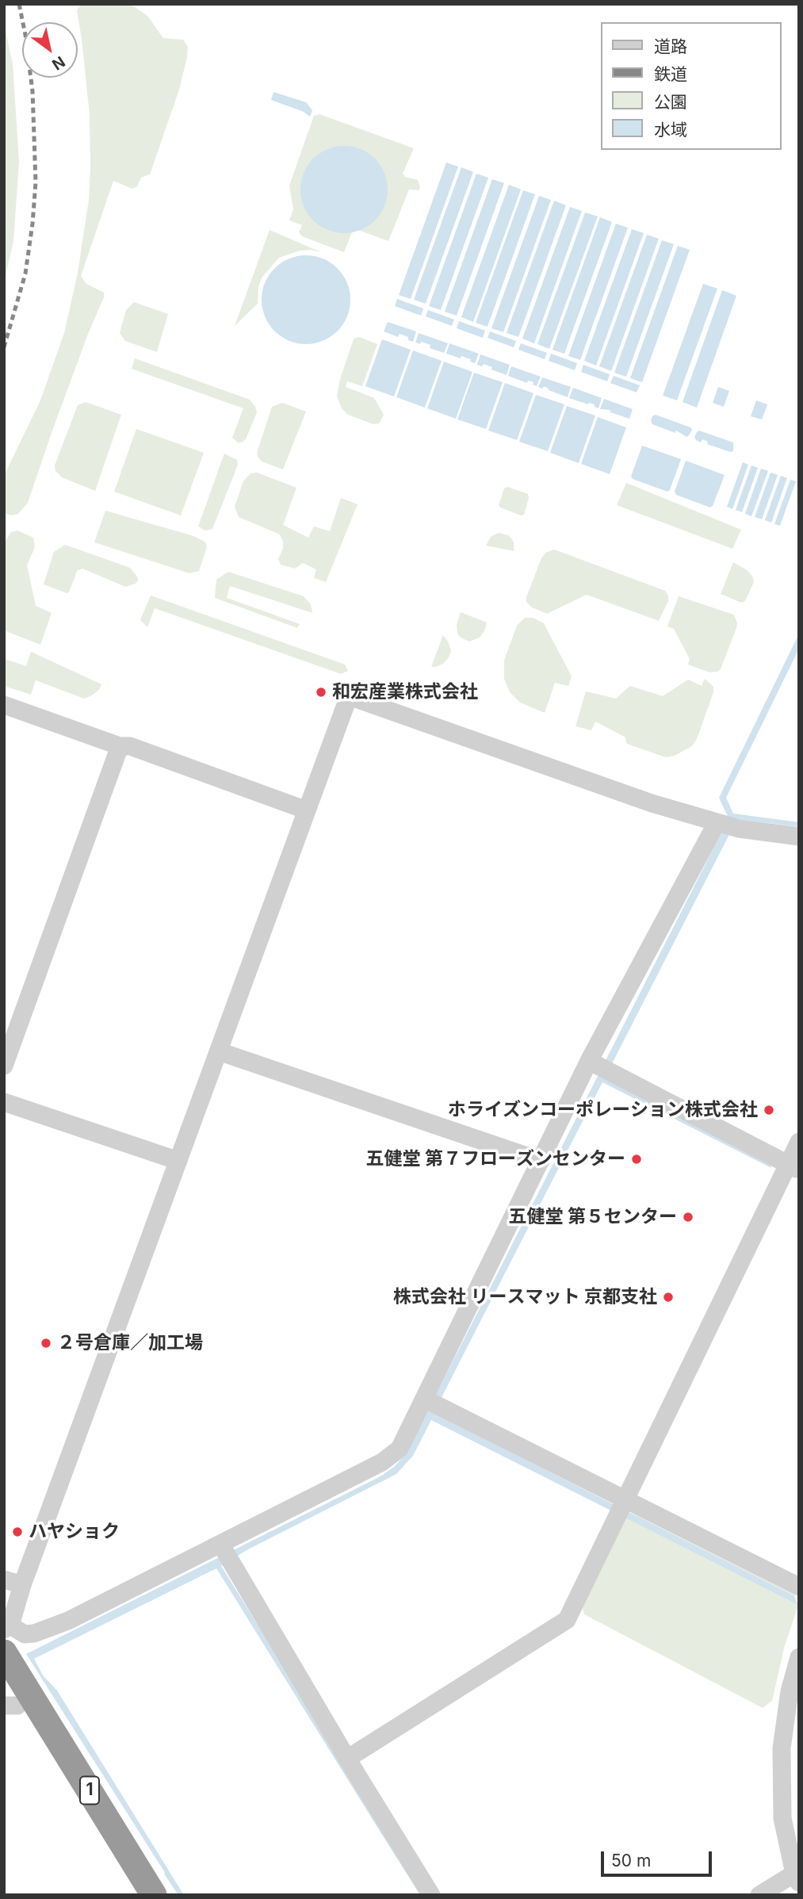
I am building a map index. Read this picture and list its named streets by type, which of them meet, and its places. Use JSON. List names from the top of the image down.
{
  "streets": {
    "highway": ["1"]
  },
  "places": [
    "和宏産業株式会社",
    "ホライズンコーポレーション株式会社",
    "五健堂 第７フローズンセンター",
    "五健堂 第５センター",
    "株式会社 リースマット 京都支社",
    "２号倉庫／加工場",
    "ハヤショク"
  ],
  "legend": [
    "道路",
    "鉄道",
    "公園",
    "水域"
  ],
  "scale_bar": "50 m",
  "north": "bottom right"
}
